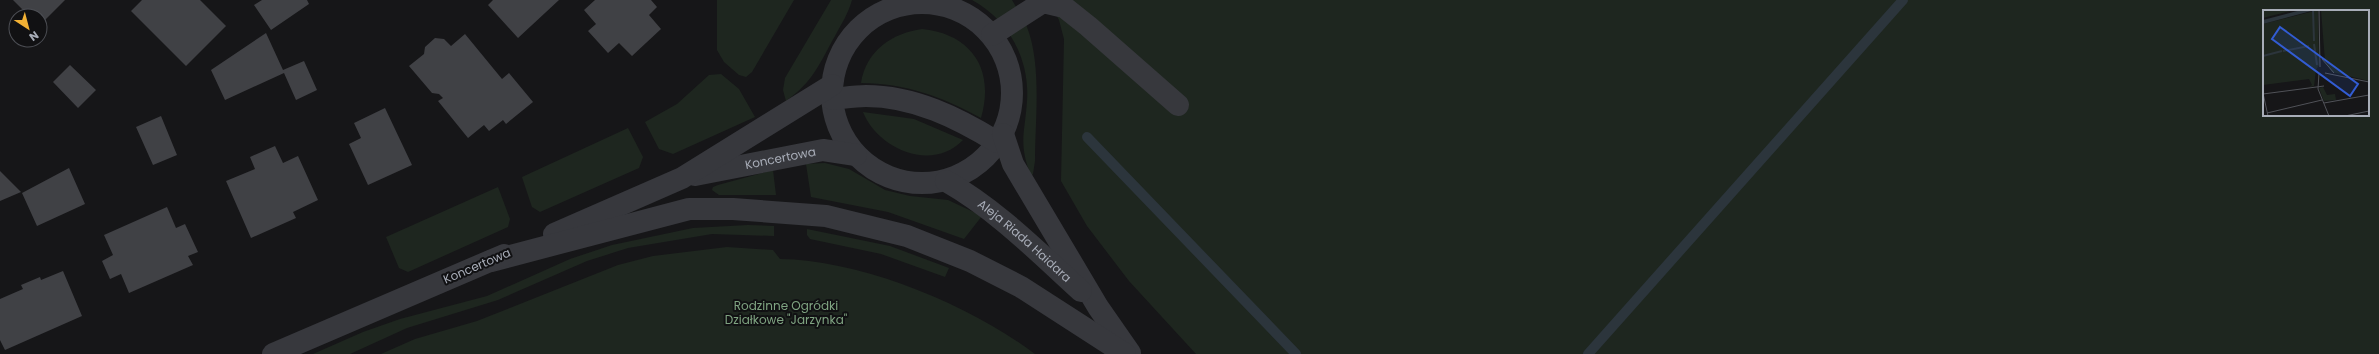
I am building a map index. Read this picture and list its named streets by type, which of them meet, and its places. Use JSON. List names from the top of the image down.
{
  "streets": {
    "street": ["Koncertowa", "Aleja Riada Haidara"]
  },
  "parks": ["Rodzinne Ogródki Działkowe \"Jarzynka\""],
  "north": "bottom right"
}
